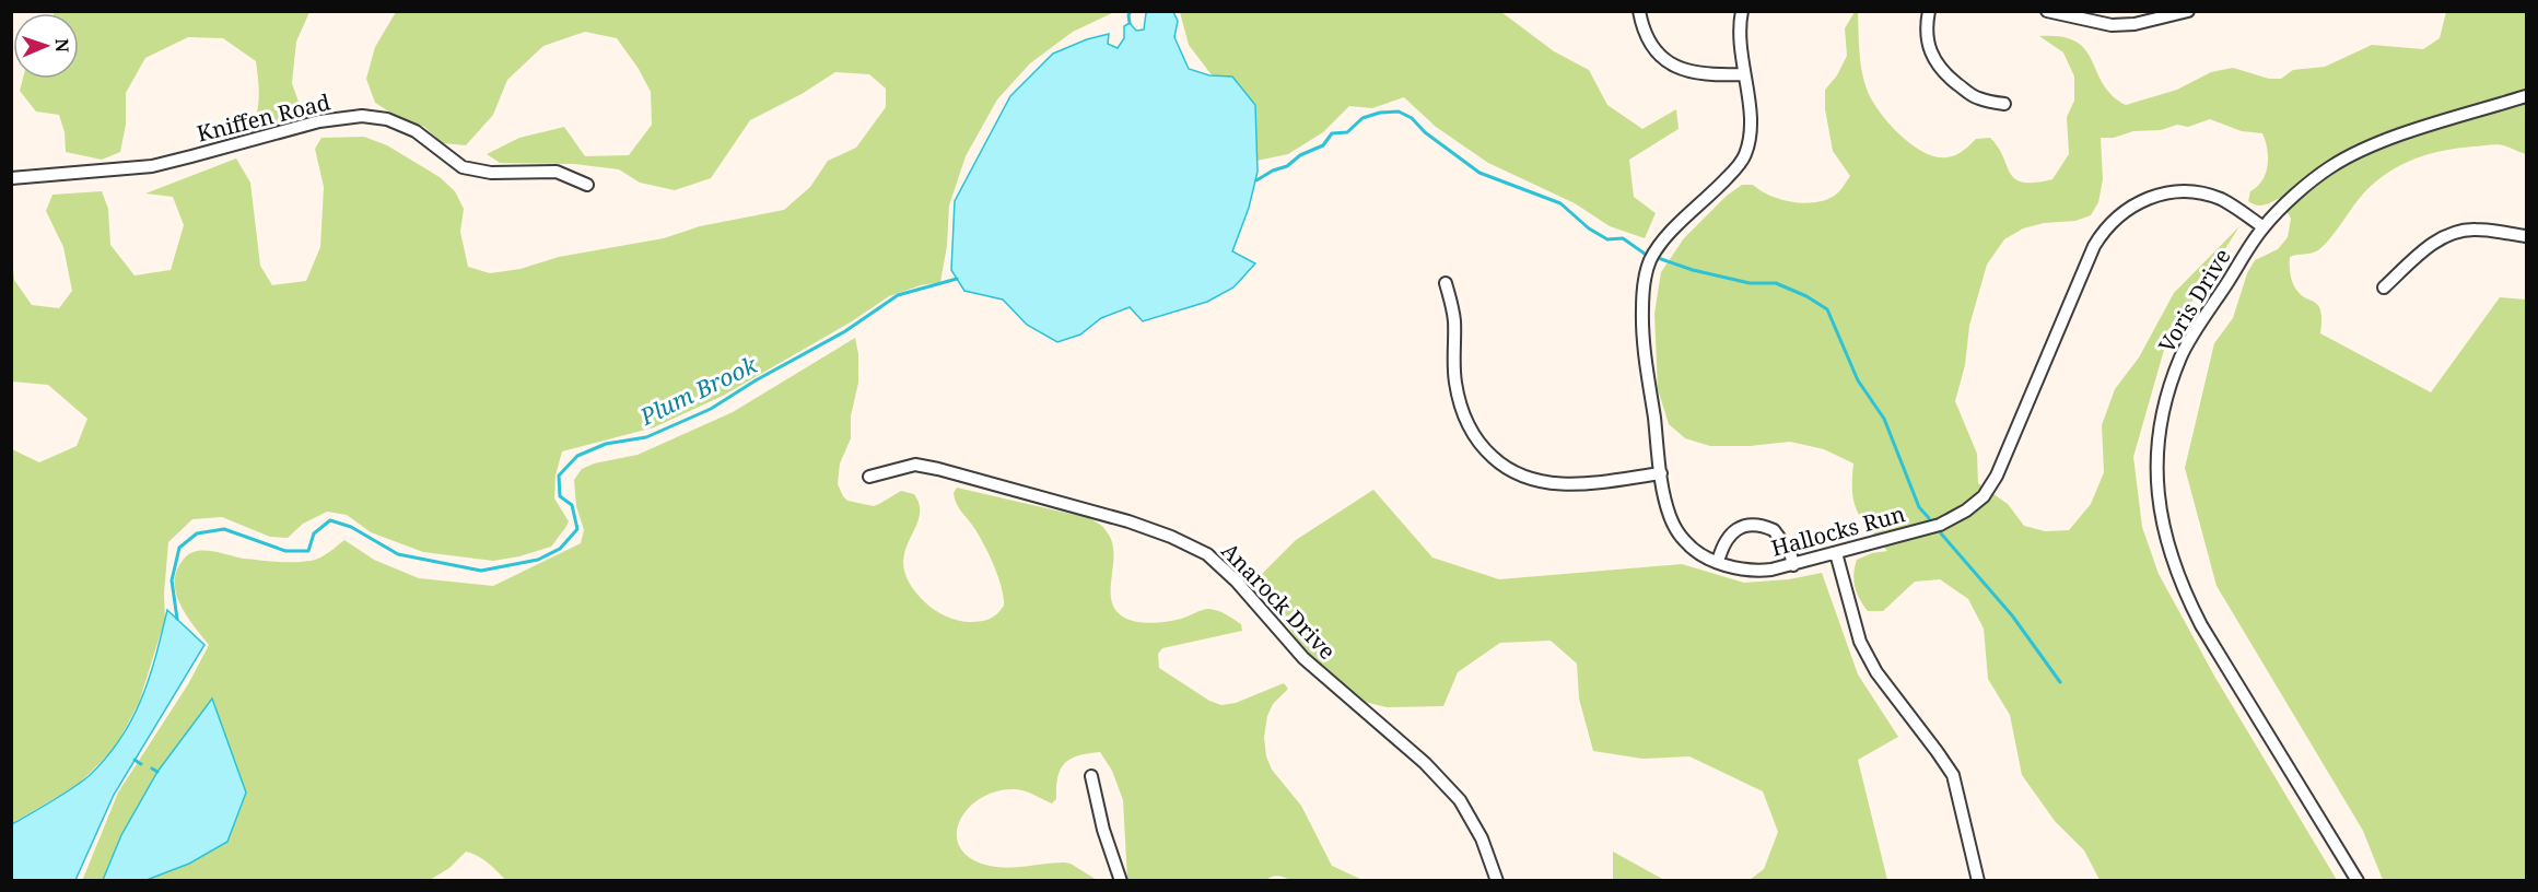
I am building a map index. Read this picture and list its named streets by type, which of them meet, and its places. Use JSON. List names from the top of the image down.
{
  "streets": {
    "street": [
      "Kniffen Road",
      "Voris Drive",
      "Hallocks Run",
      "Anarock Drive"
    ]
  },
  "crossings": [
    ["Voris Drive", "Hallocks Run"]
  ],
  "water": ["Plum Brook"],
  "north": "right"
}
